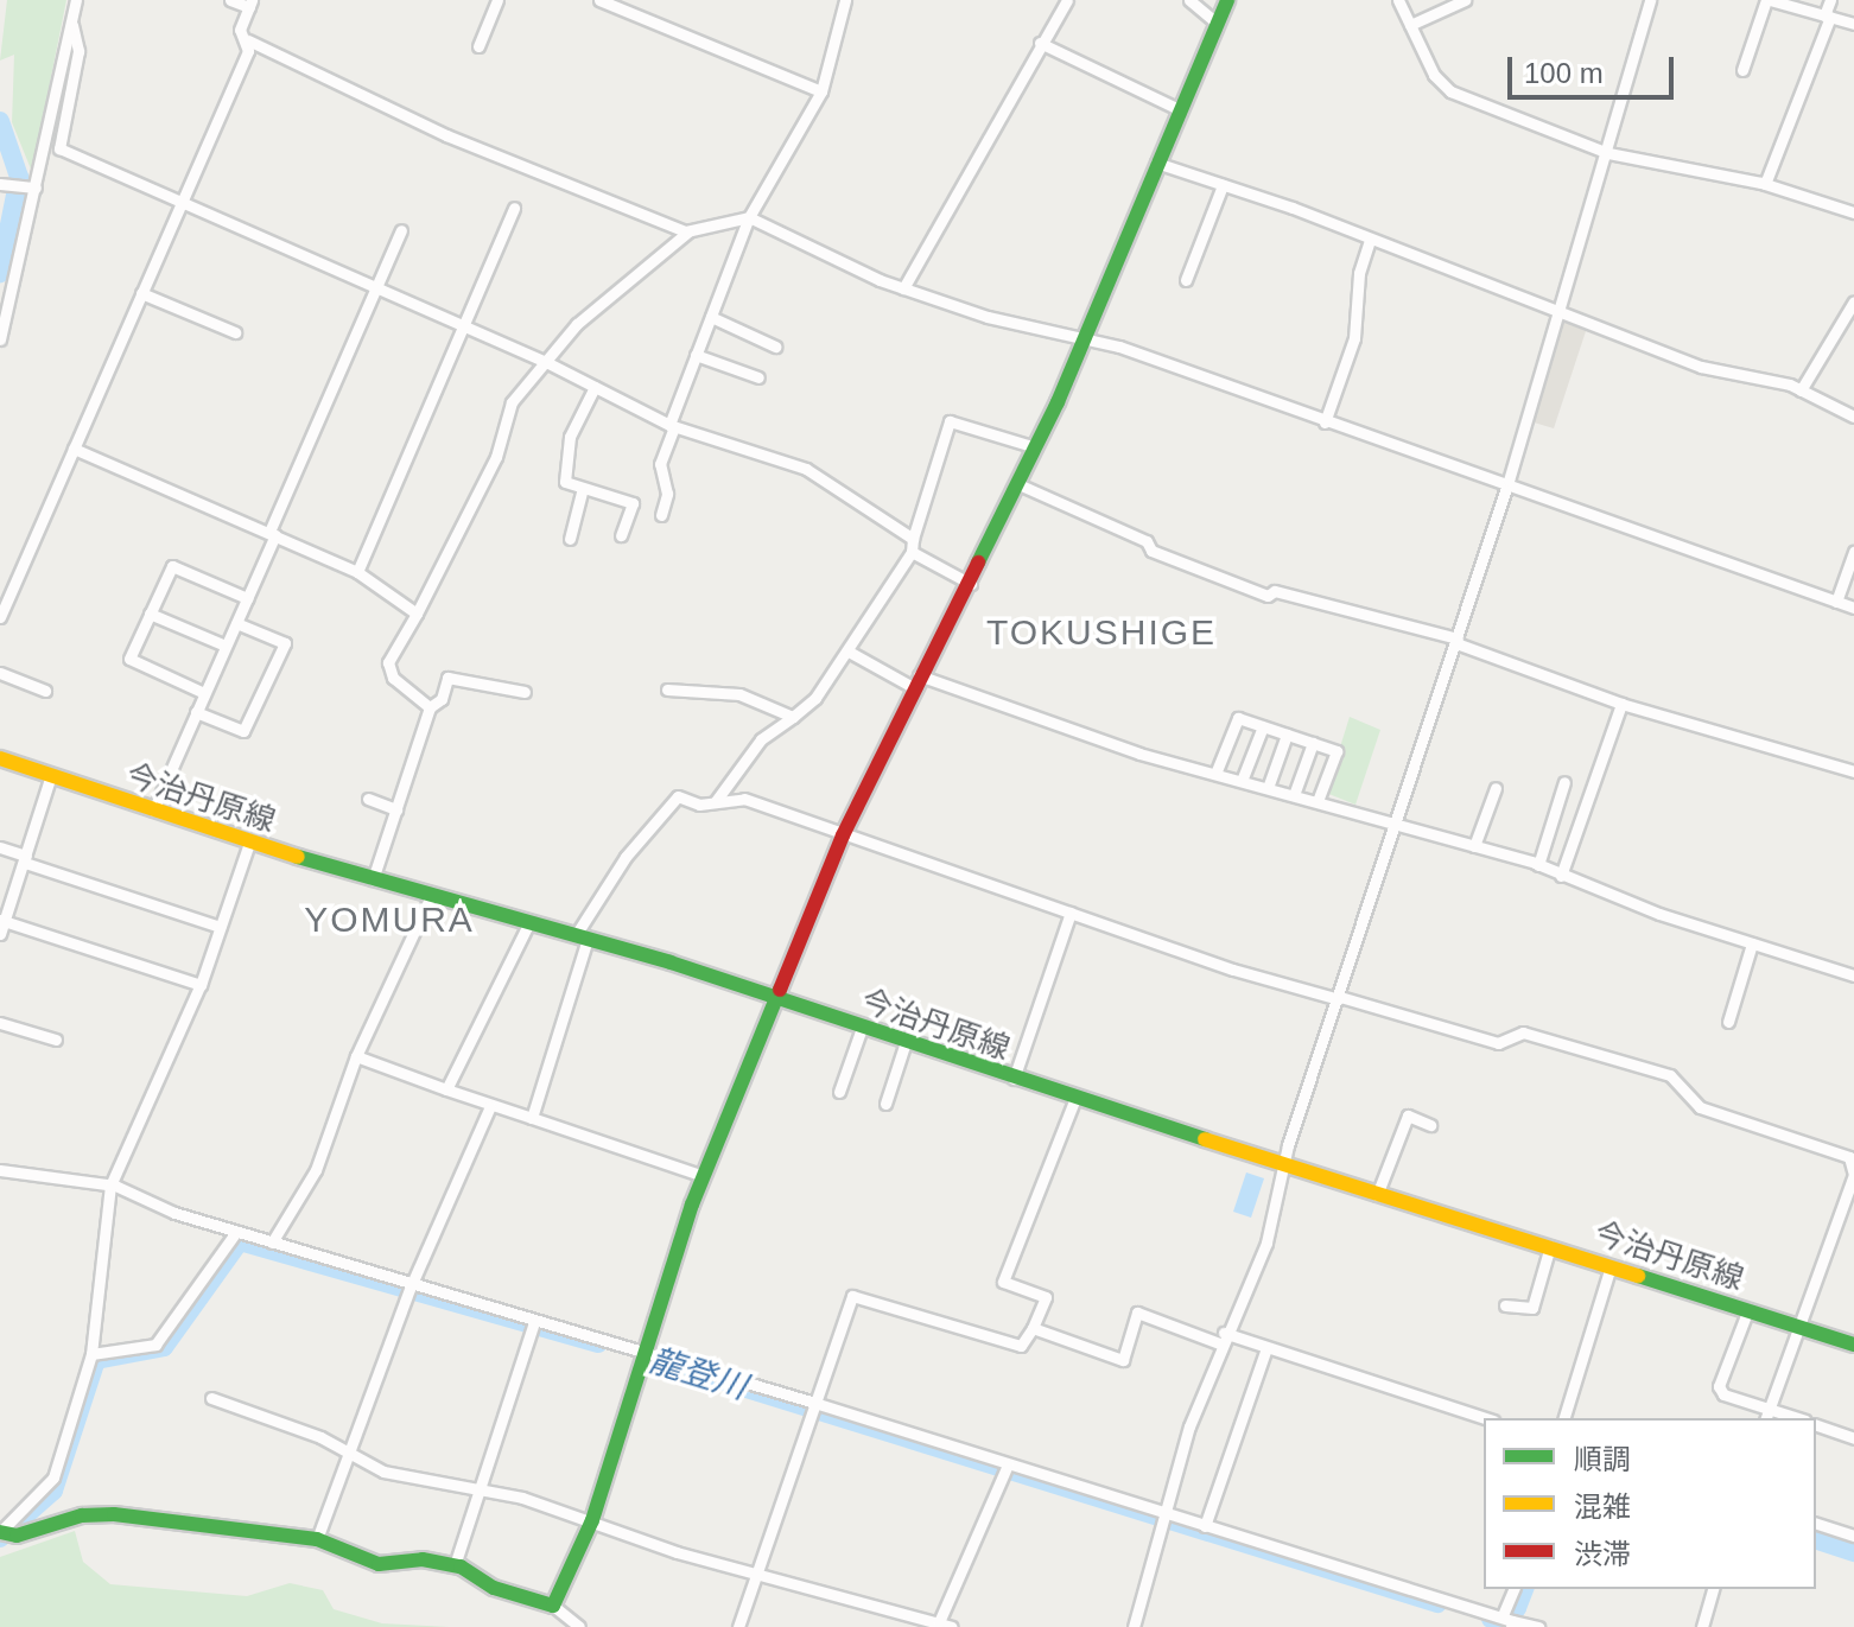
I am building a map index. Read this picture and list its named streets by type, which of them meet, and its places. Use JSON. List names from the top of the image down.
{
  "streets": {
    "street": ["今治丹原線"]
  },
  "districts": ["TOKUSHIGE", "YOMURA"],
  "water": ["龍登川"],
  "legend": ["順調", "混雑", "渋滞"],
  "scale_bar": "100 m"
}
